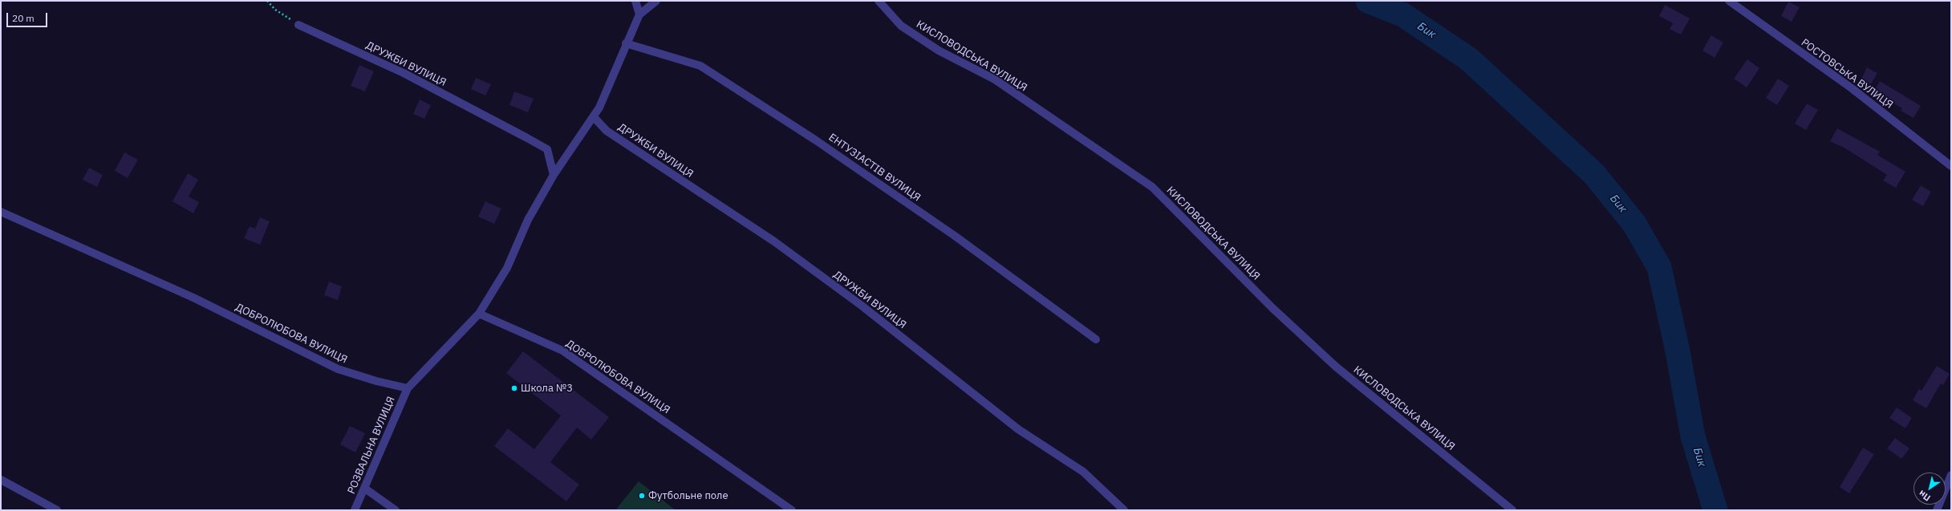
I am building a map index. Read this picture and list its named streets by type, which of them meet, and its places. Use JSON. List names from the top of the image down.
{
  "streets": {
    "street": [
      "КИСЛОВОДСЬКА ВУЛИЦЯ",
      "ДРУЖБИ ВУЛИЦЯ",
      "РОСТОВСЬКА ВУЛИЦЯ",
      "ЕНТУЗІАСТІВ ВУЛИЦЯ",
      "ДОБРОЛЮБОВА ВУЛИЦЯ",
      "РОЗВАЛЬНА ВУЛИЦЯ"
    ]
  },
  "crossings": [
    ["ДОБРОЛЮБОВА ВУЛИЦЯ", "РОЗВАЛЬНА ВУЛИЦЯ"]
  ],
  "water": ["Бик"],
  "places": ["Школа №3", "Футбольне поле"],
  "scale_bar": "20 m",
  "north": "bottom left"
}
